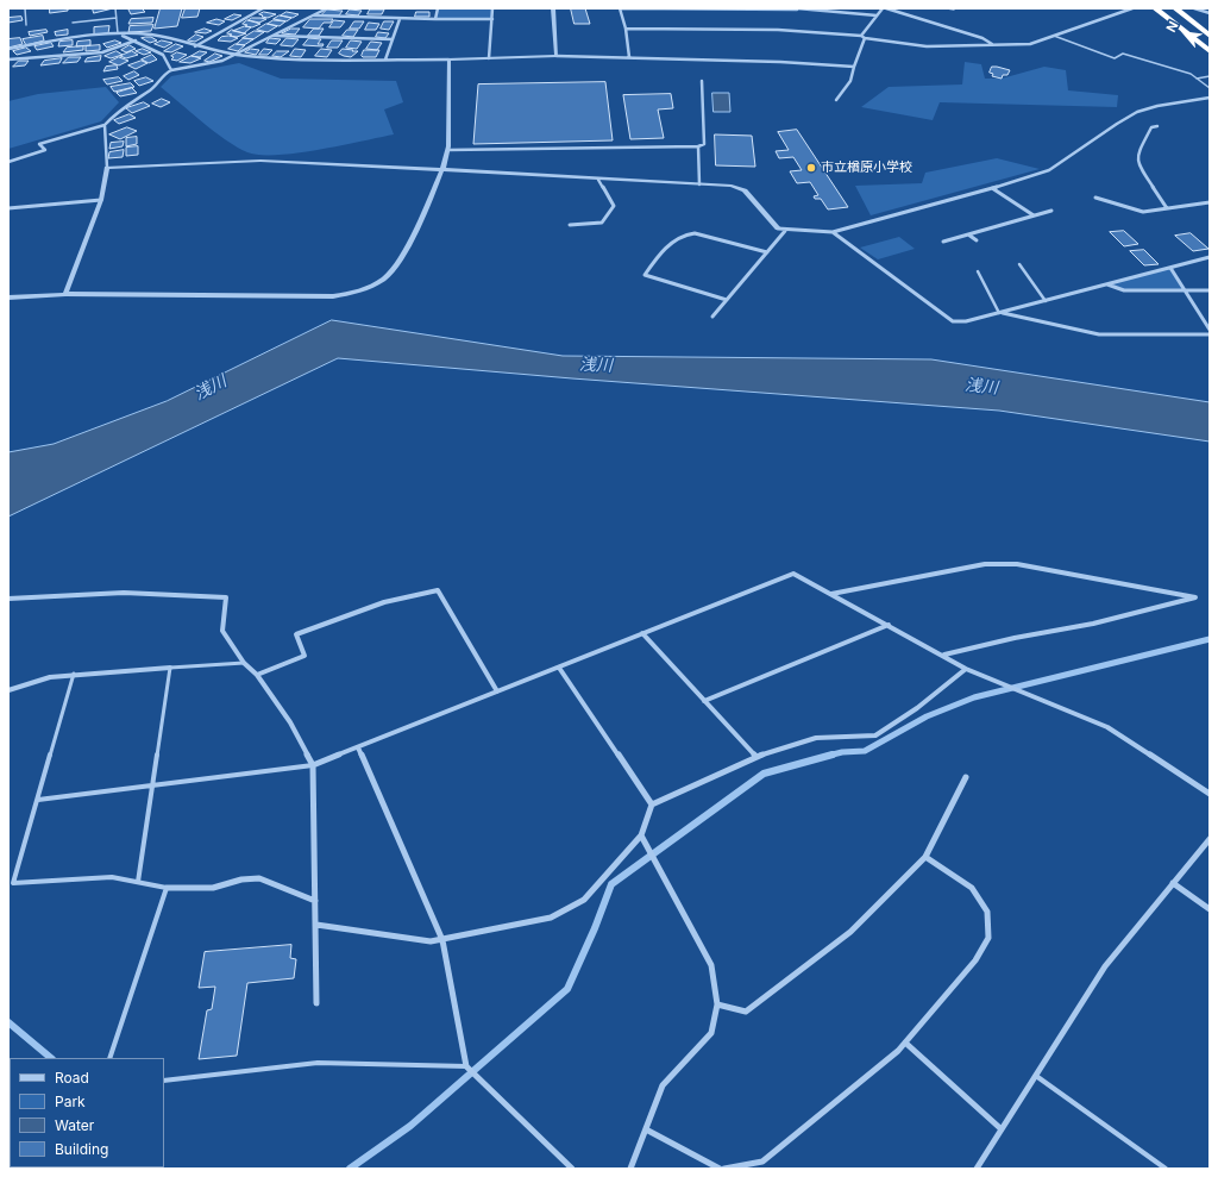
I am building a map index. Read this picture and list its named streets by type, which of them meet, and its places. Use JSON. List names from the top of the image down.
{
  "water": ["浅川"],
  "places": ["市立楢原小学校"],
  "legend": [
    "Road",
    "Park",
    "Water",
    "Building"
  ],
  "north": "top left"
}
